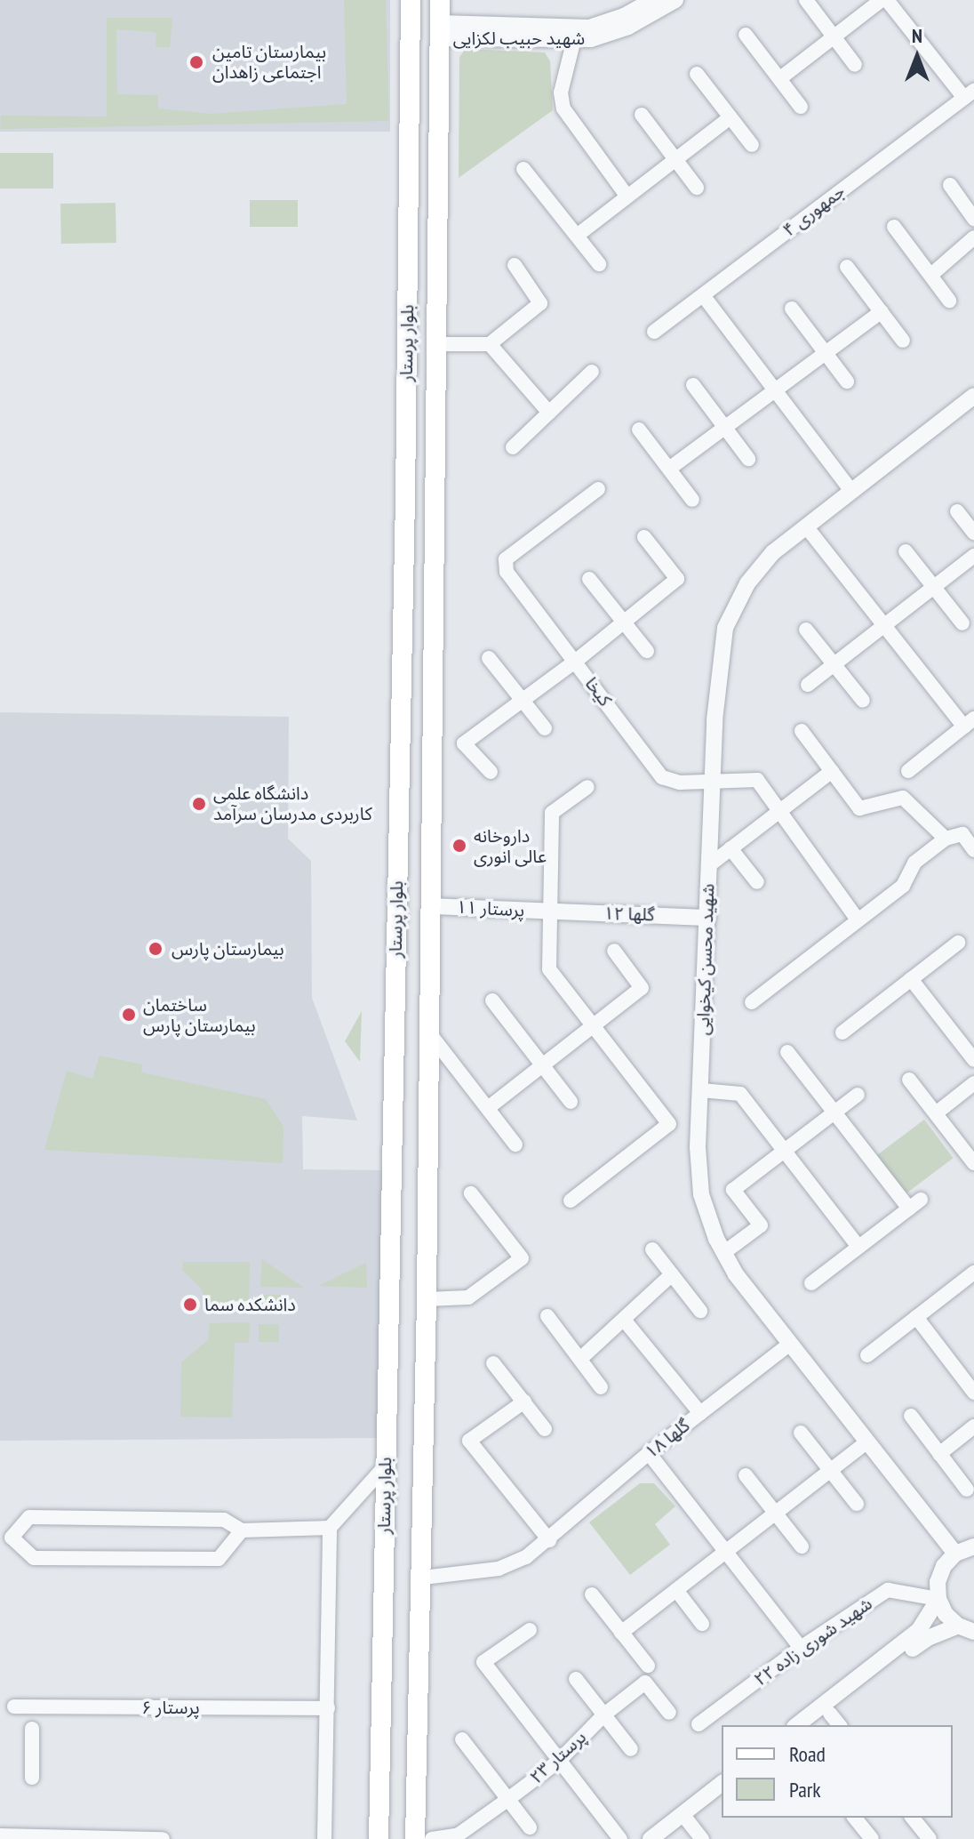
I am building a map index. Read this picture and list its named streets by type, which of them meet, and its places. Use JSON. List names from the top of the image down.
{
  "streets": {
    "main road": ["بلوار پرستار"],
    "street": [
      "شهید حبیب لکزایی",
      "جمهوری ۴",
      "کیخا",
      "پرستار ۱۱",
      "گلها ۱۲",
      "شهید محسن کیخوایی",
      "گلها ۱۸",
      "شهید شوری زاده ۲۲",
      "پرستار ۶",
      "پرستار ۲۳"
    ]
  },
  "crossings": [
    ["شهید حبیب لکزایی", "بلوار پرستار"],
    ["بلوار پرستار", "پرستار ۱۱"],
    ["بلوار پرستار", "گلها ۱۸"],
    ["کیخا", "شهید محسن کیخوایی"],
    ["پرستار ۱۱", "گلها ۱۲"],
    ["گلها ۱۲", "شهید محسن کیخوایی"],
    ["شهید محسن کیخوایی", "گلها ۱۸"]
  ],
  "places": [
    "بیمارستان تامین اجتماعی زاهدان",
    "دانشگاه علمی کاربردی مدرسان سرآمد",
    "داروخانه عالی انوری",
    "بیمارستان پارس",
    "ساختمان بیمارستان پارس",
    "دانشکده سما"
  ],
  "legend": ["Road", "Park"],
  "north": "top"
}
